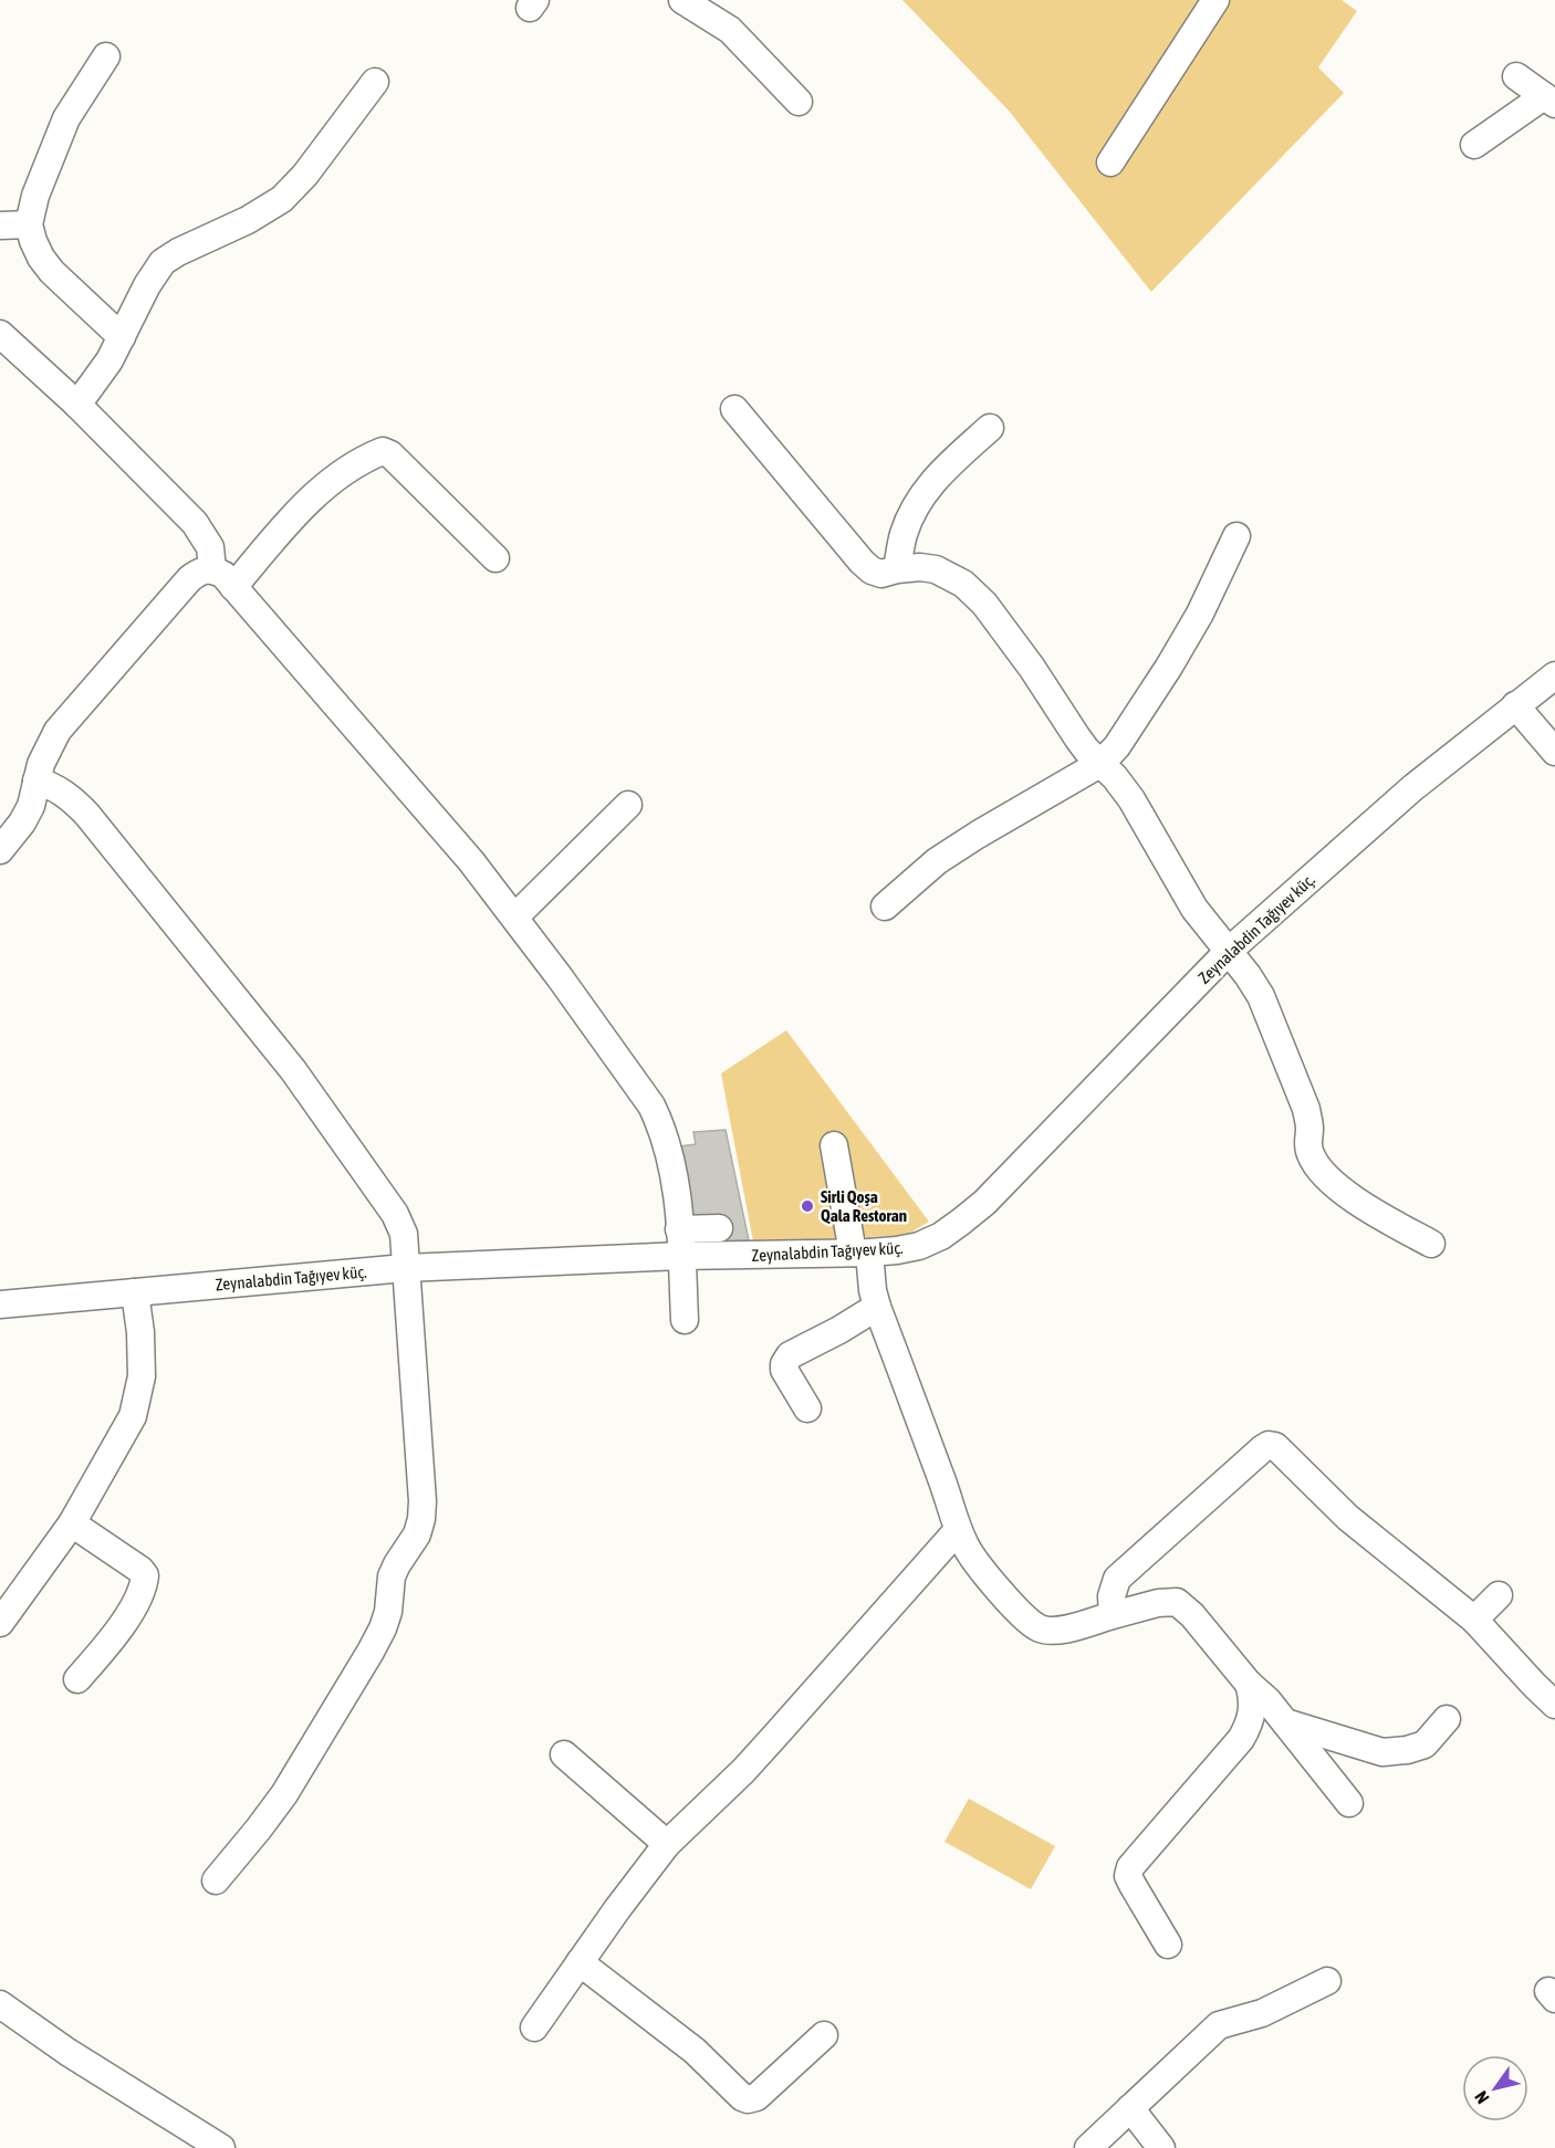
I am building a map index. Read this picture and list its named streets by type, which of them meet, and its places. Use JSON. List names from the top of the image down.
{
  "streets": {
    "street": ["Zeynalabdin Tağıyev küç."]
  },
  "places": ["Sirli Qoşa Qala Restoran"],
  "north": "bottom left"
}
